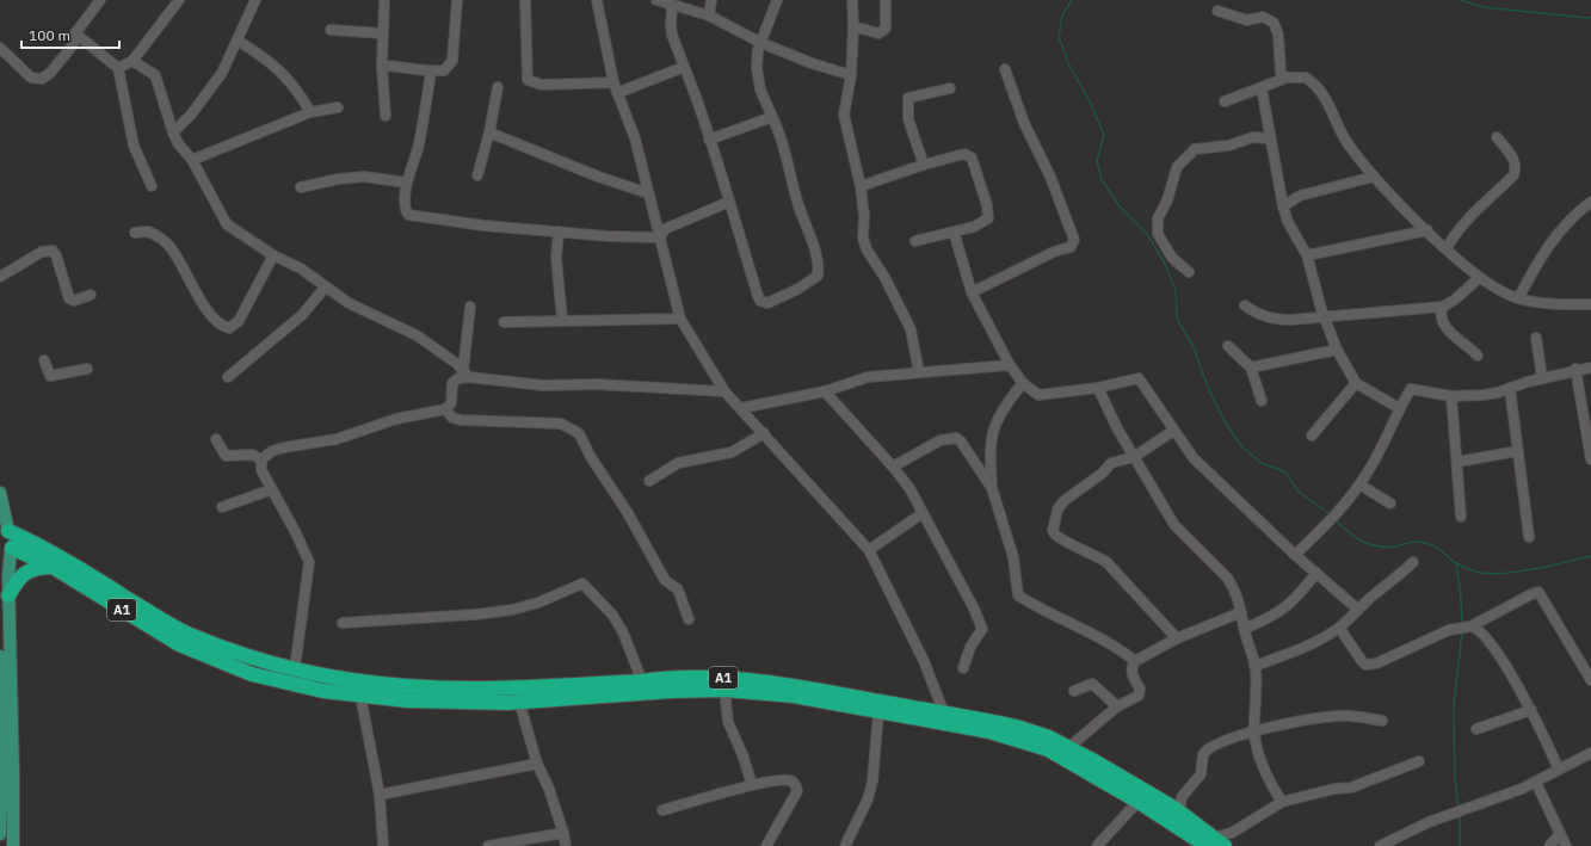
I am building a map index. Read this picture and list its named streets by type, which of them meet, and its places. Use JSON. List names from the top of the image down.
{
  "streets": {
    "highway": ["A1"]
  },
  "scale_bar": "100 m"
}
